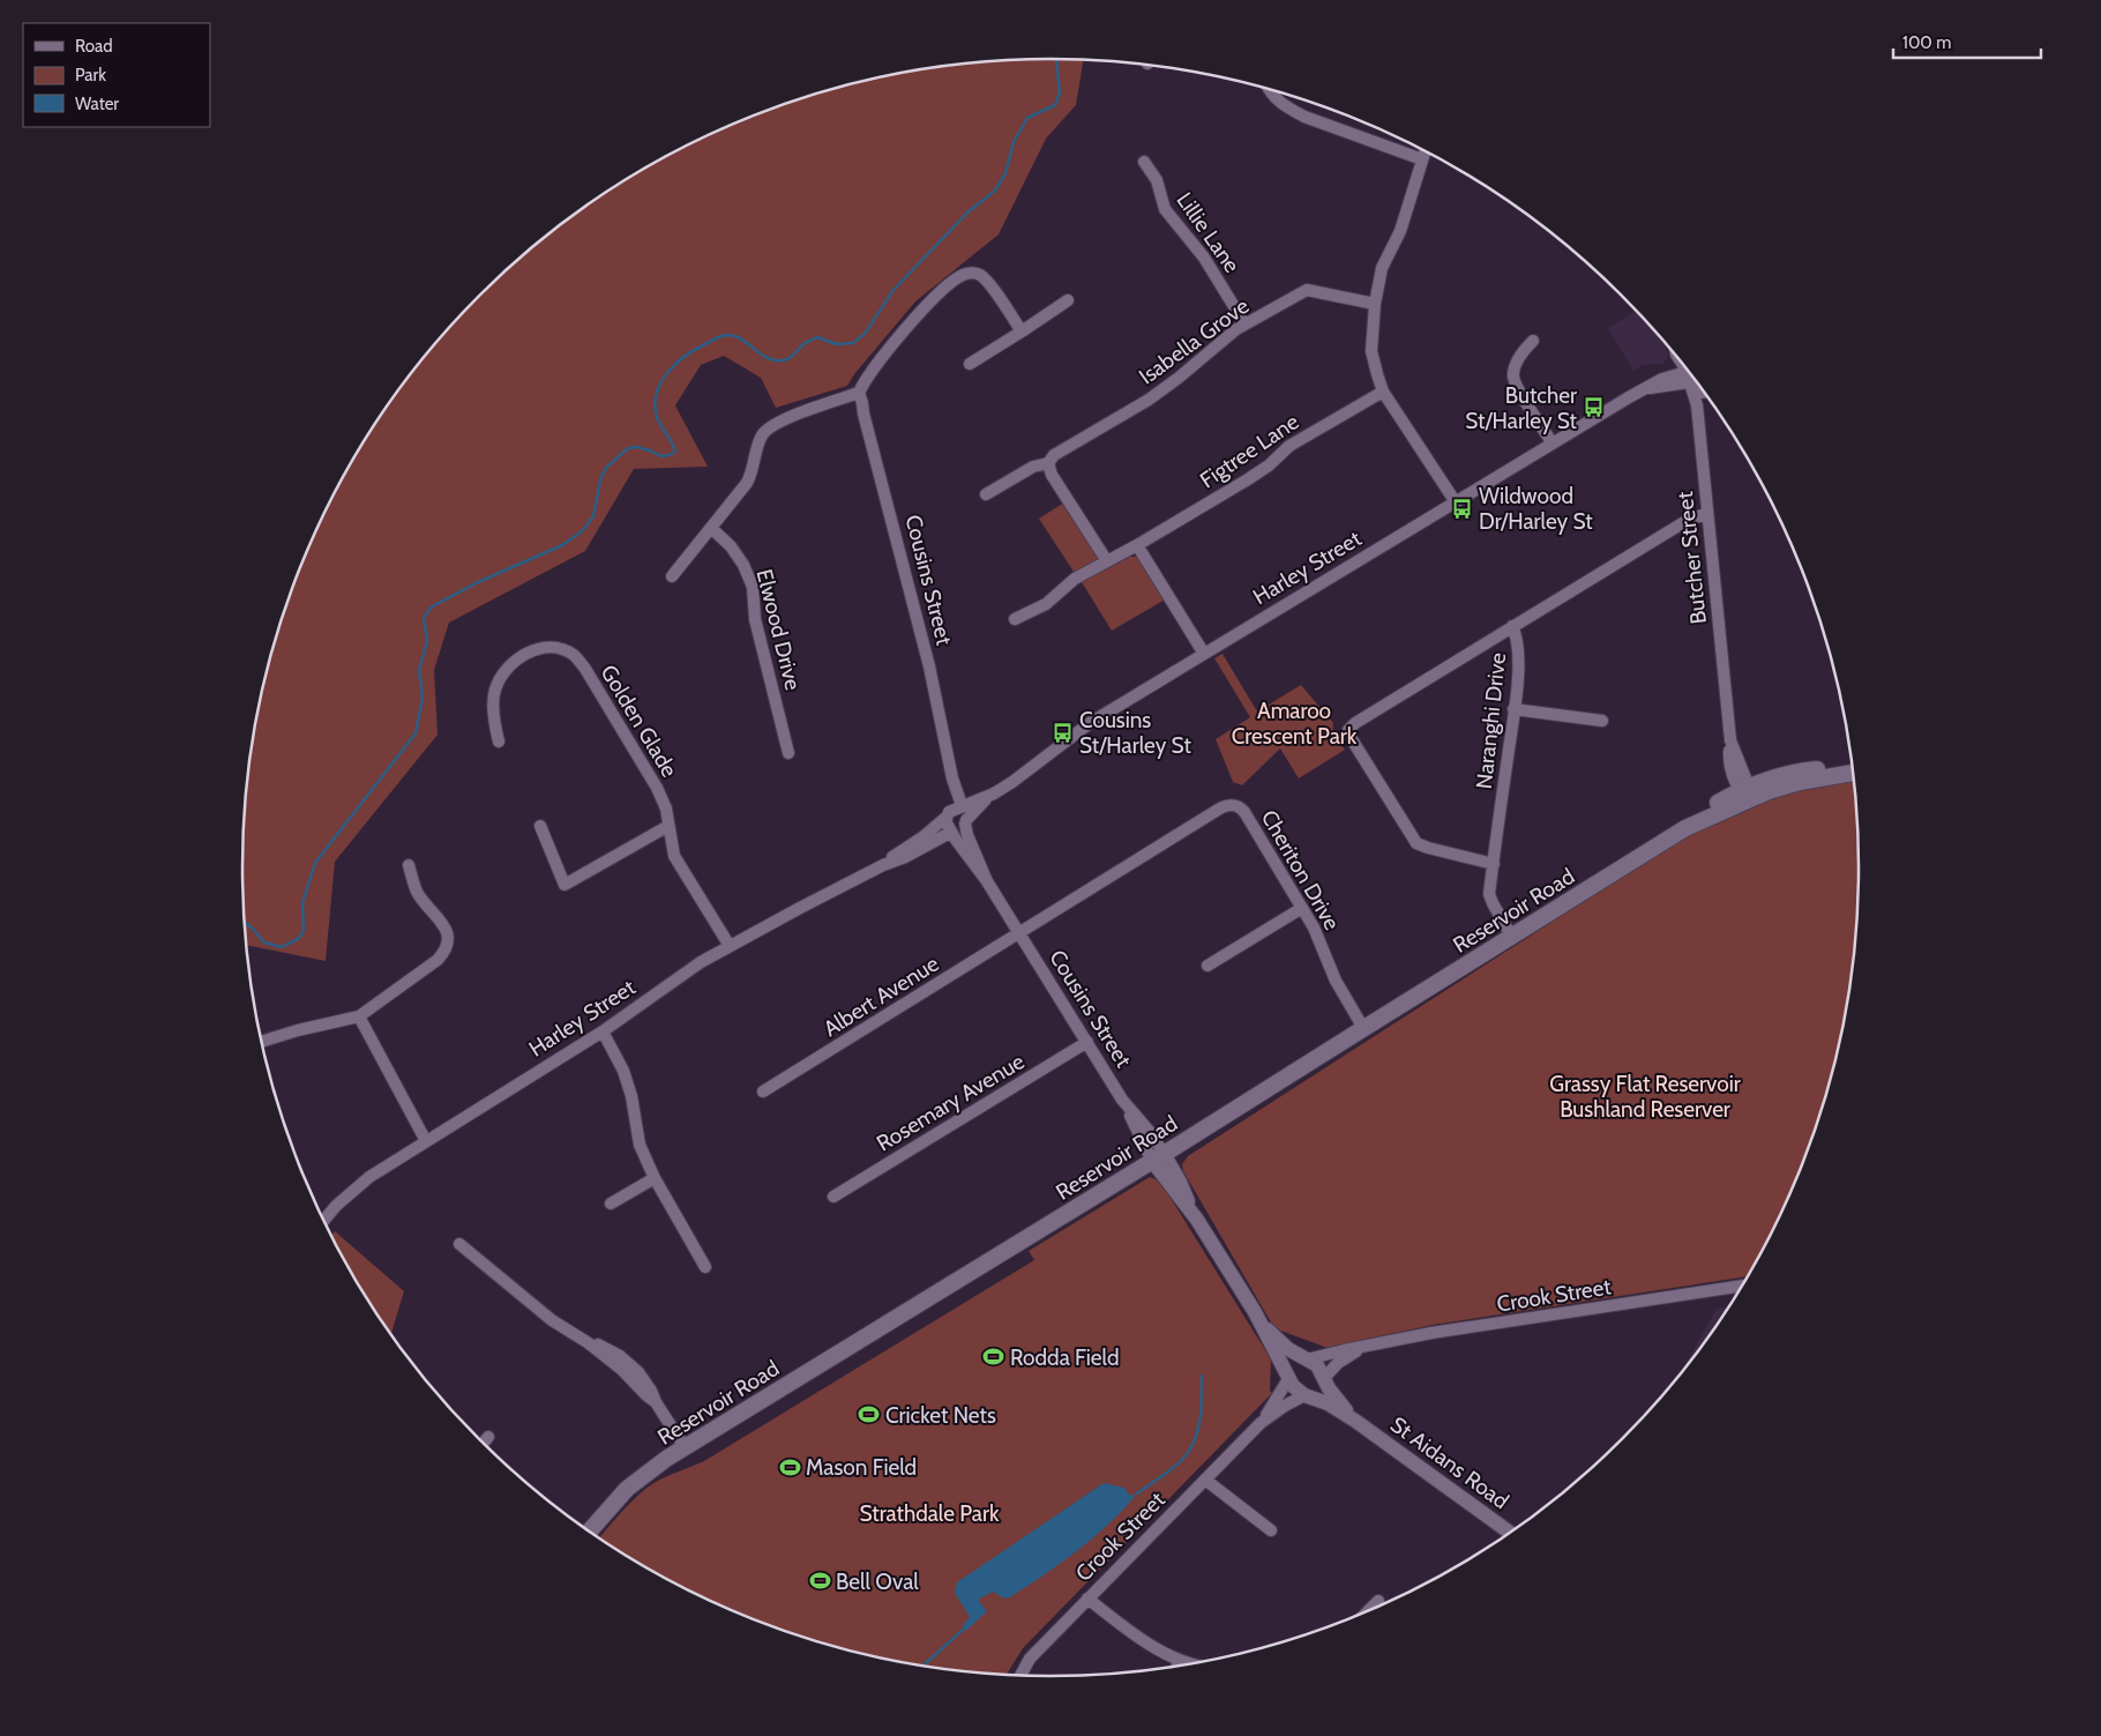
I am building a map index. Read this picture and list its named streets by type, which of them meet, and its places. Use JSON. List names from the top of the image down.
{
  "streets": {
    "main road": ["Reservoir Road"],
    "street": [
      "Lillie Lane",
      "Isabella Grove",
      "Figtree Lane",
      "Butcher Street",
      "Harley Street",
      "Cousins Street",
      "Elwood Drive",
      "Golden Glade",
      "Naranghi Drive",
      "Cheriton Drive",
      "Albert Avenue",
      "Rosemary Avenue",
      "Crook Street",
      "St Aidans Road"
    ]
  },
  "crossings": [
    ["Lillie Lane", "Isabella Grove"],
    ["Butcher Street", "Harley Street"],
    ["Butcher Street", "Naranghi Drive"],
    ["Butcher Street", "Reservoir Road"],
    ["Harley Street", "Cousins Street"],
    ["Harley Street", "Golden Glade"],
    ["Cousins Street", "Cheriton Drive"],
    ["Cousins Street", "Reservoir Road"],
    ["Cousins Street", "Albert Avenue"],
    ["Cousins Street", "Rosemary Avenue"],
    ["Cousins Street", "Crook Street"],
    ["Cousins Street", "St Aidans Road"],
    ["Naranghi Drive", "Reservoir Road"],
    ["Cheriton Drive", "Reservoir Road"],
    ["Cheriton Drive", "Albert Avenue"],
    ["Crook Street", "St Aidans Road"]
  ],
  "parks": ["Amaroo Crescent Park", "Grassy Flat Reservoir Bushland Reserver", "Strathdale Park"],
  "places": {
    "bus stop": ["Butcher St/Harley St", "Wildwood Dr/Harley St", "Cousins St/Harley St"],
    "sports": [
      "Rodda Field",
      "Cricket Nets",
      "Mason Field",
      "Bell Oval"
    ]
  },
  "legend": ["Road", "Park", "Water"],
  "scale_bar": "100 m"
}
